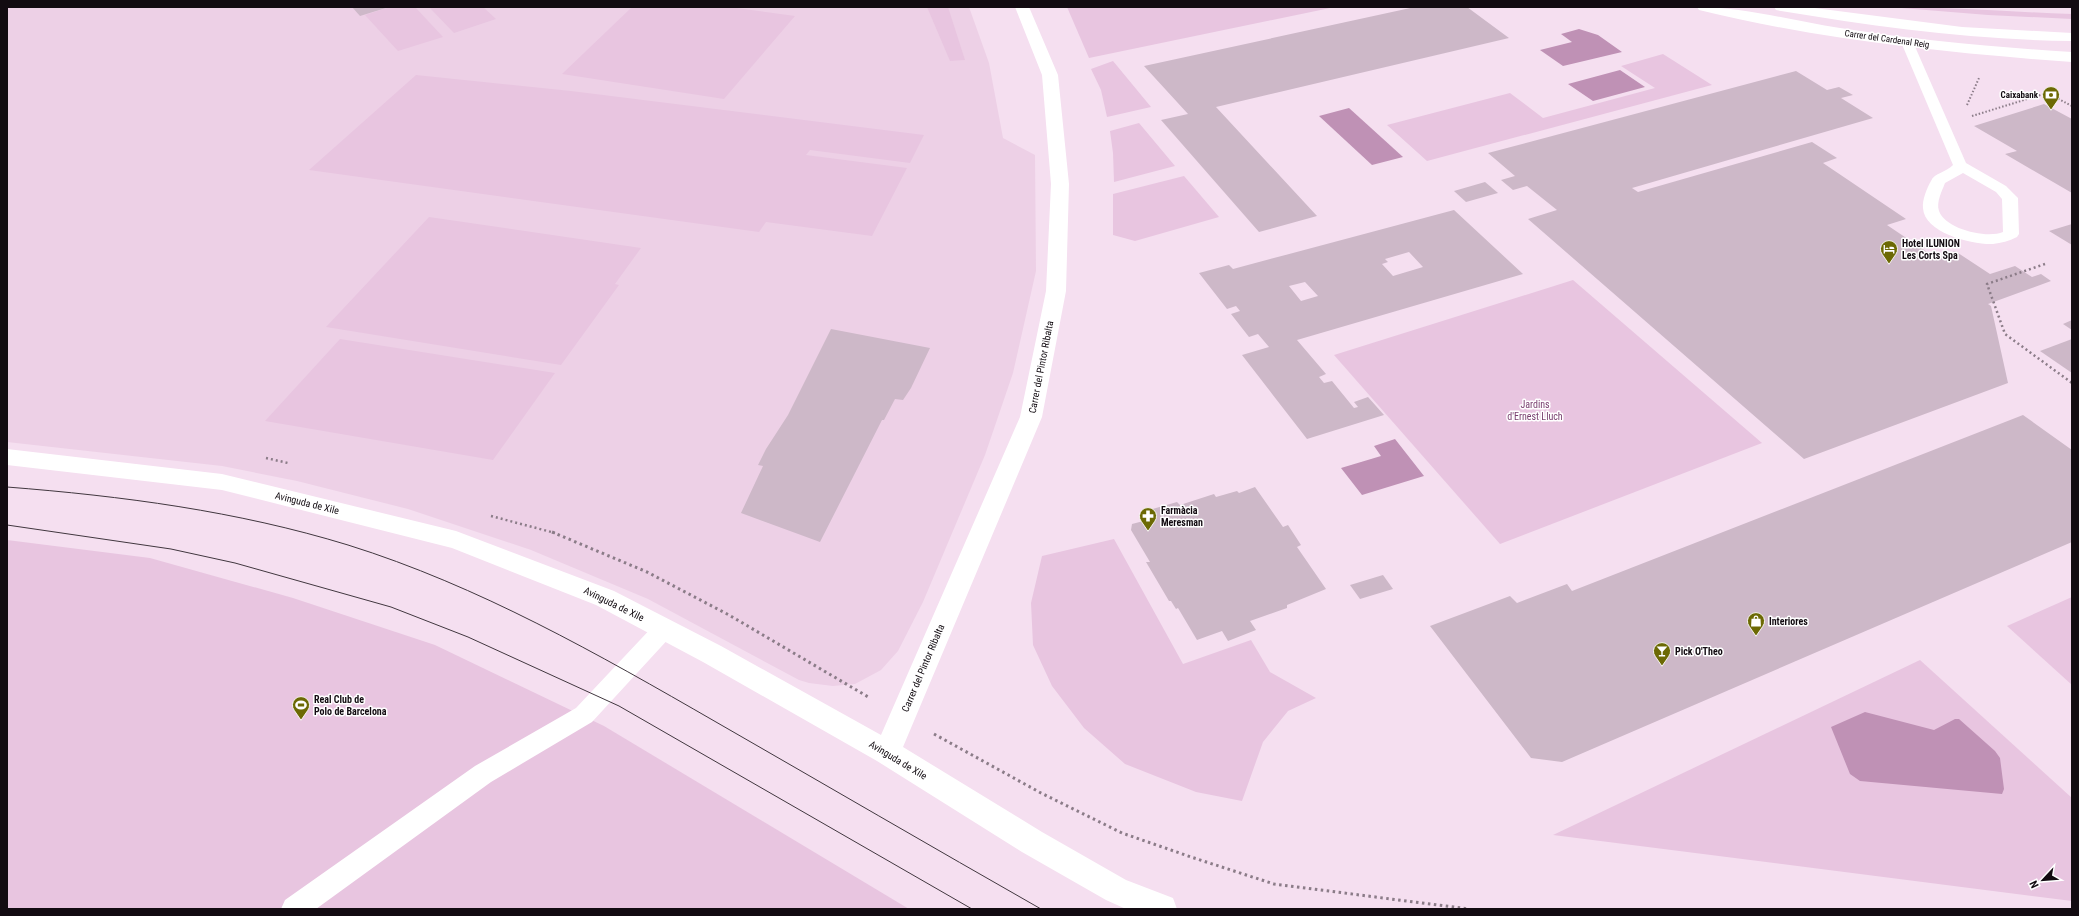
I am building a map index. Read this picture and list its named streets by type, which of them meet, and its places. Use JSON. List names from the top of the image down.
{
  "streets": {
    "street": ["Carrer del Cardenal Reig", "Carrer del Pintor Ribalta", "Avinguda de Xile"]
  },
  "crossings": [
    ["Carrer del Pintor Ribalta", "Avinguda de Xile"]
  ],
  "parks": ["Jardins d'Ernest Lluch"],
  "places": {
    "bank": ["Caixabank"],
    "hotel": ["Hotel ILUNION Les Corts Spa"],
    "pharmacy": ["Farmàcia Meresman"],
    "shop": ["Interiores"],
    "bar": ["Pick O'Theo"],
    "sports": ["Real Club de Polo de Barcelona"]
  },
  "north": "bottom left"
}
